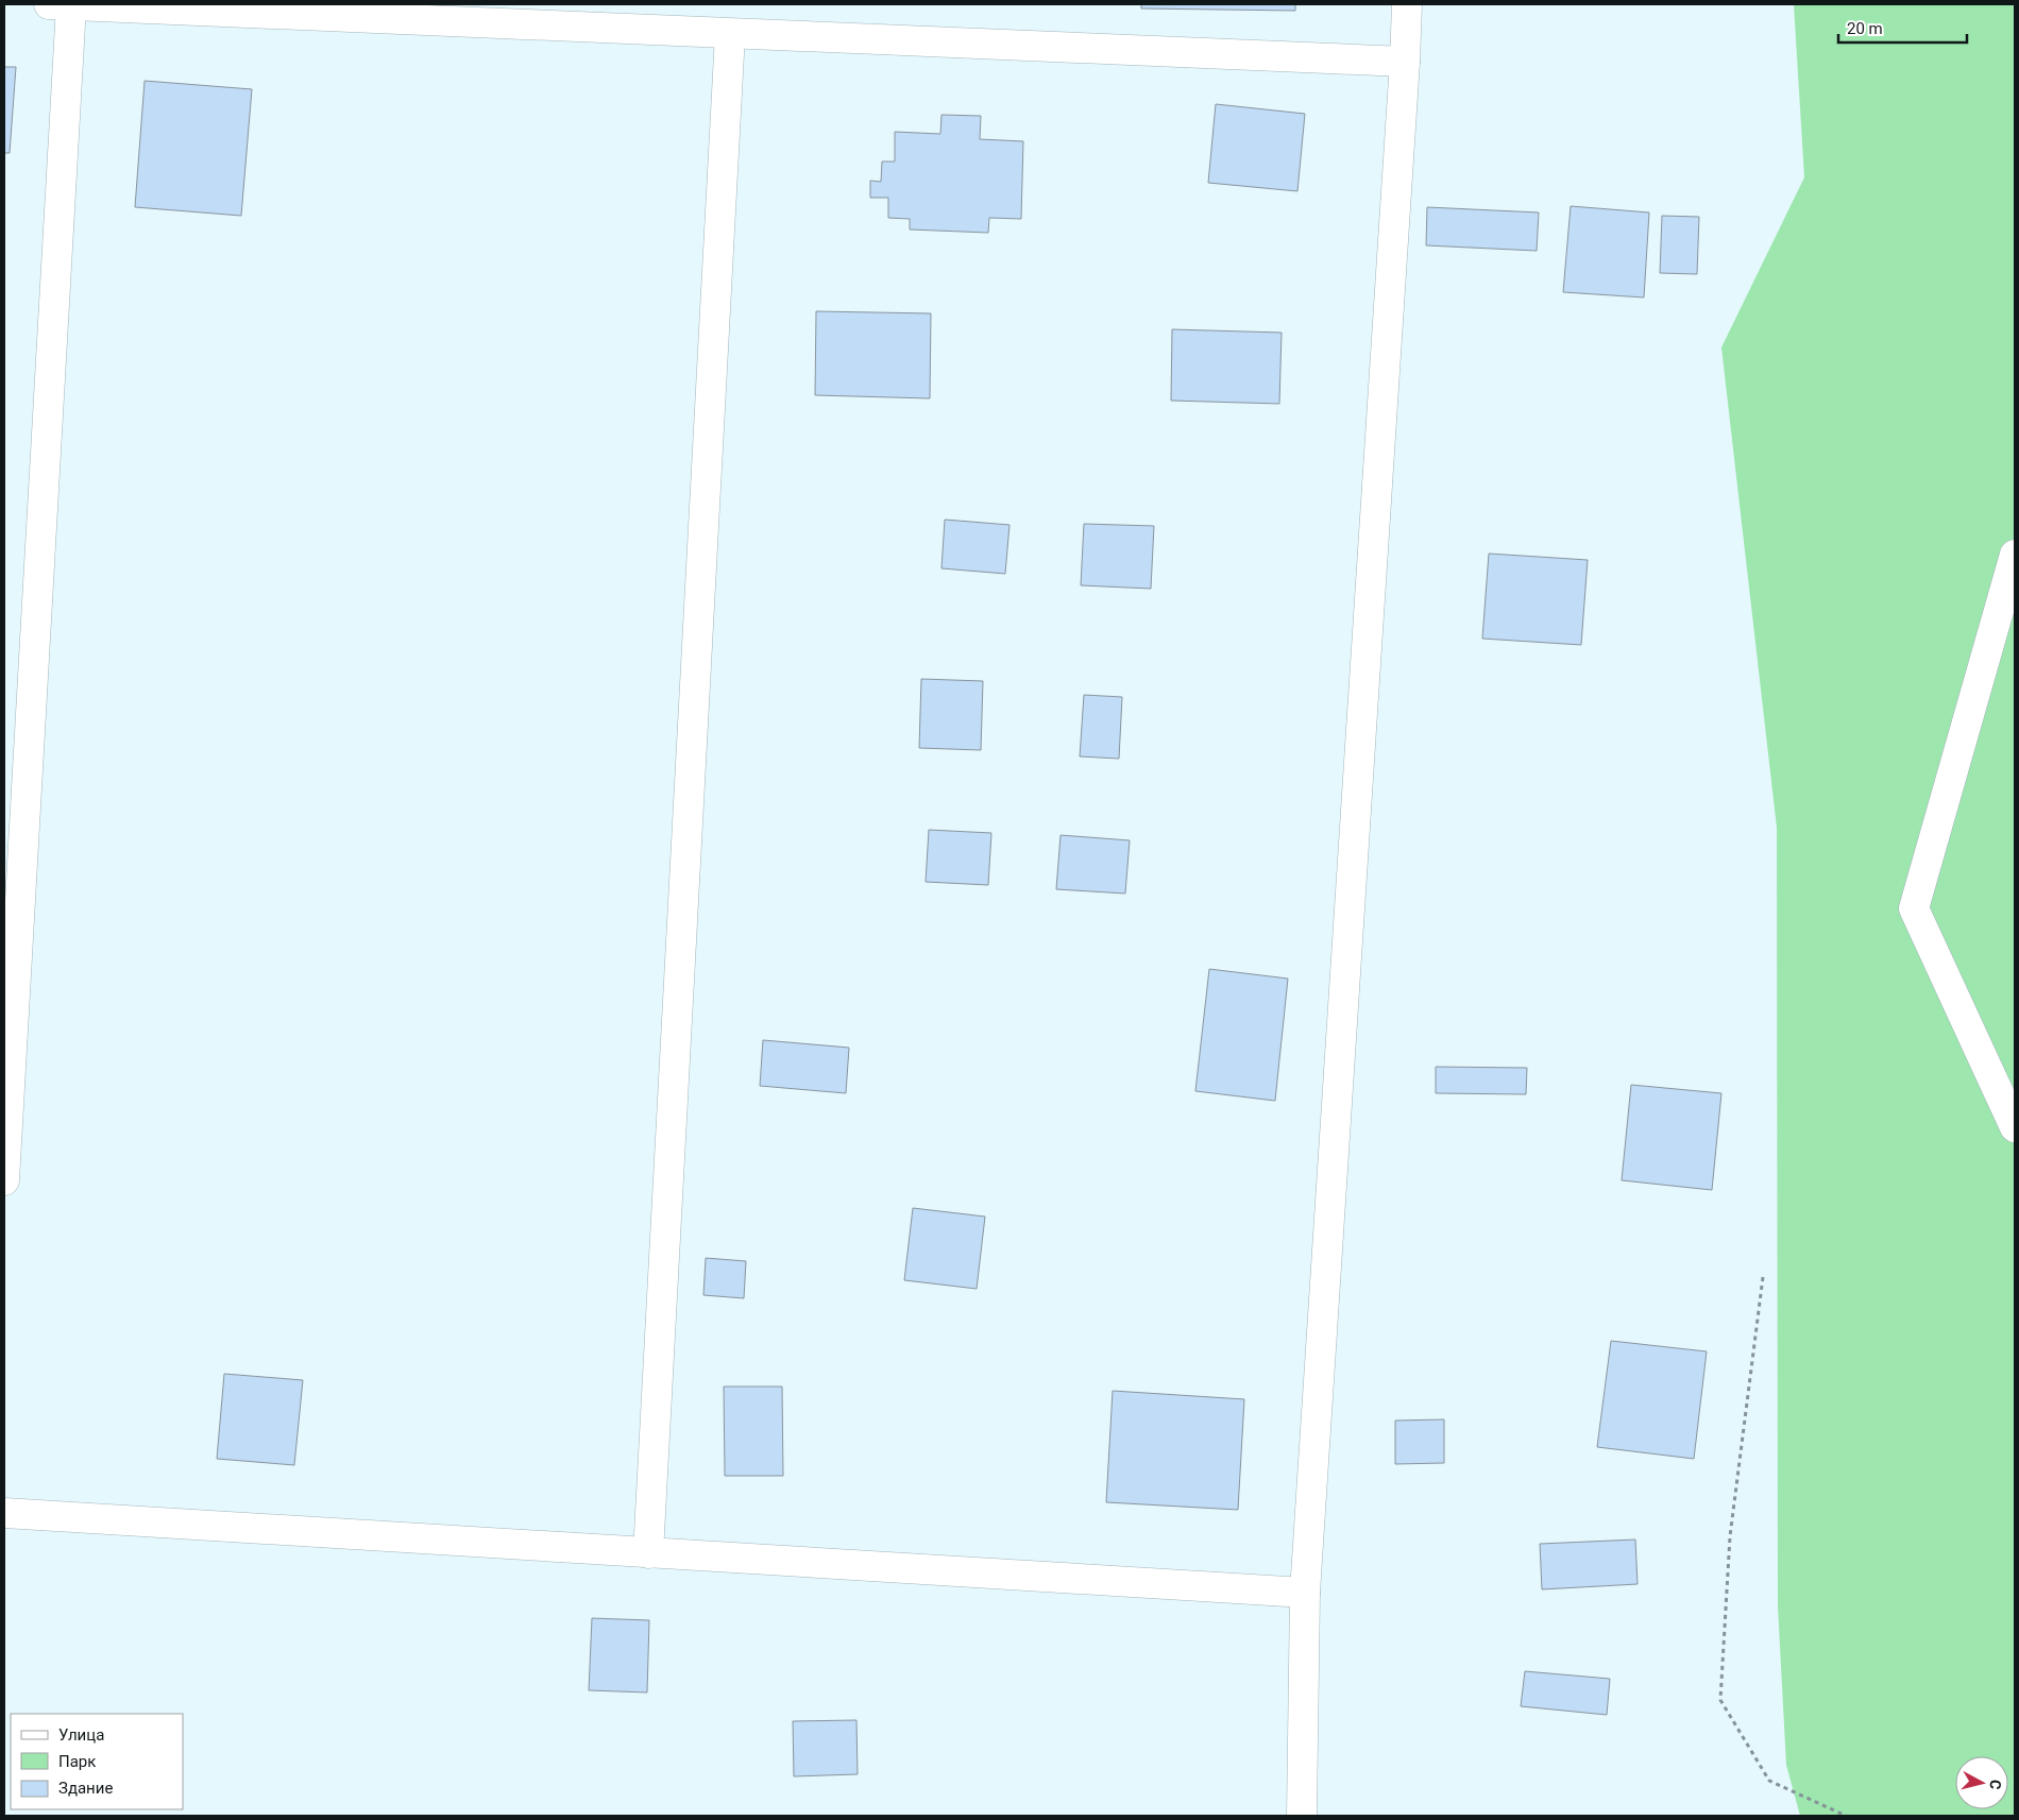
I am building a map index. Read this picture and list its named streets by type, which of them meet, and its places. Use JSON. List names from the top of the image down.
{
  "legend": ["Улица", "Парк", "Здание"],
  "scale_bar": "20 m",
  "north": "right"
}
